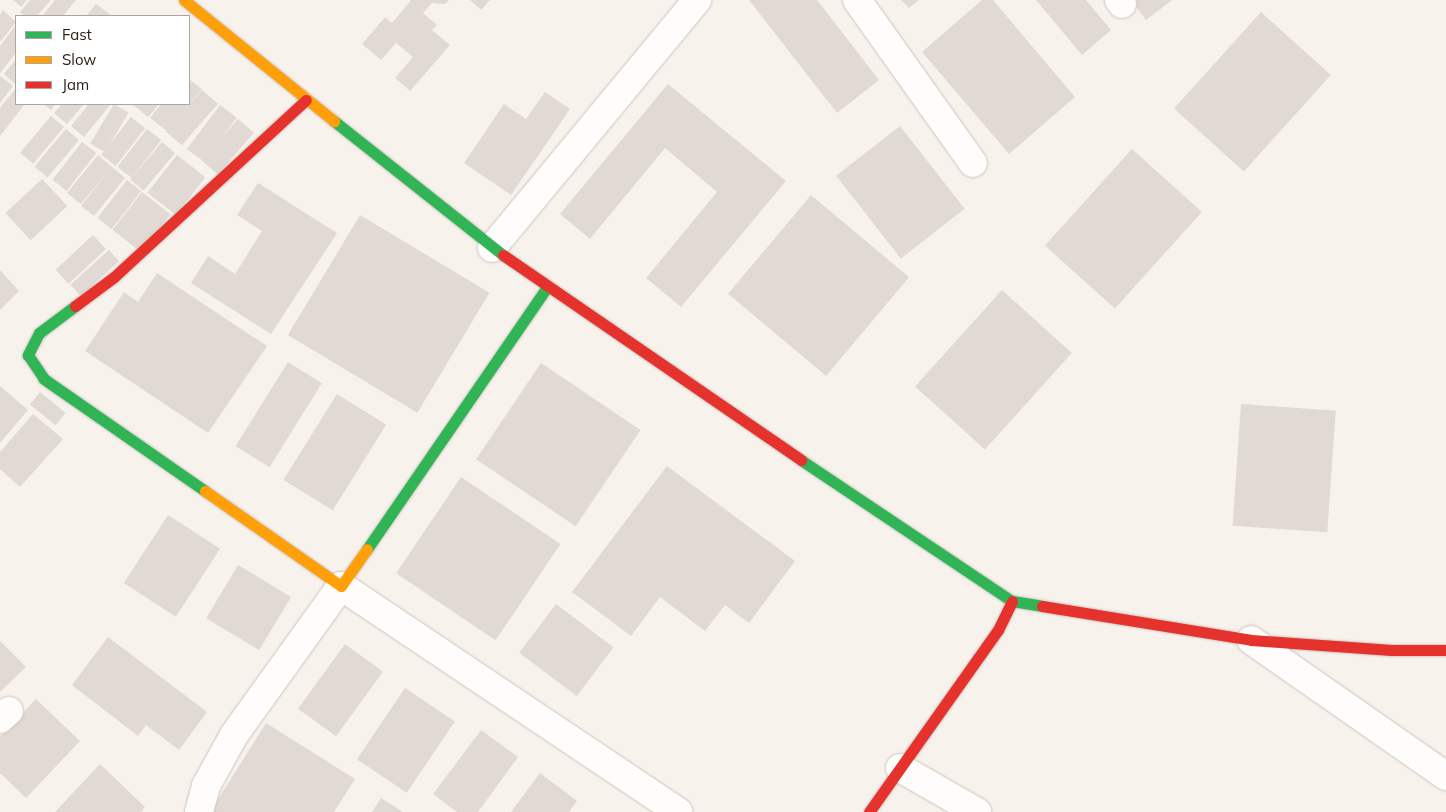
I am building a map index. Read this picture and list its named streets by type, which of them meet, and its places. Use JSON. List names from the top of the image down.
{
  "legend": ["Fast", "Slow", "Jam"]
}
